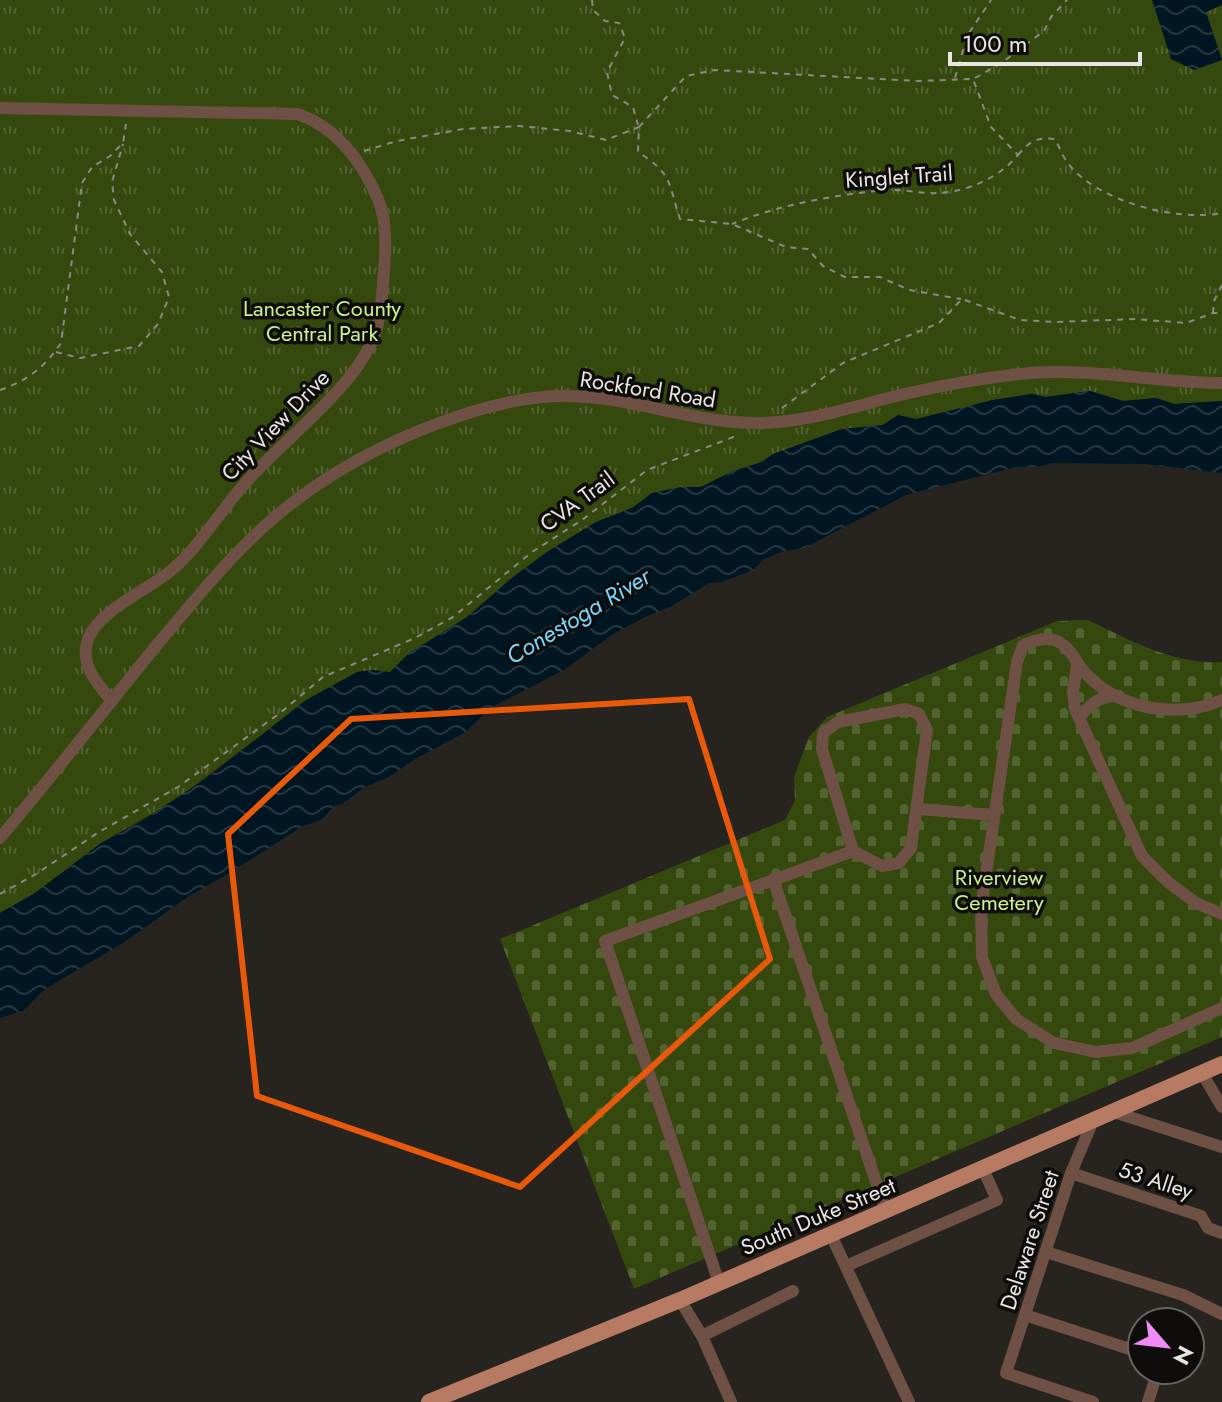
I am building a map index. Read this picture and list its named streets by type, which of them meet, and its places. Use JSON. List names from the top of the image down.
{
  "streets": {
    "main road": ["South Duke Street"],
    "street": [
      "Rockford Road",
      "City View Drive",
      "53 Alley",
      "Delaware Street"
    ],
    "path": ["Kinglet Trail", "CVA Trail"]
  },
  "crossings": [
    ["Rockford Road", "City View Drive"],
    ["53 Alley", "Delaware Street"],
    ["South Duke Street", "Delaware Street"]
  ],
  "water": ["Conestoga River"],
  "parks": ["Lancaster County Central Park", "Riverview Cemetery"],
  "scale_bar": "100 m",
  "north": "bottom right"
}
